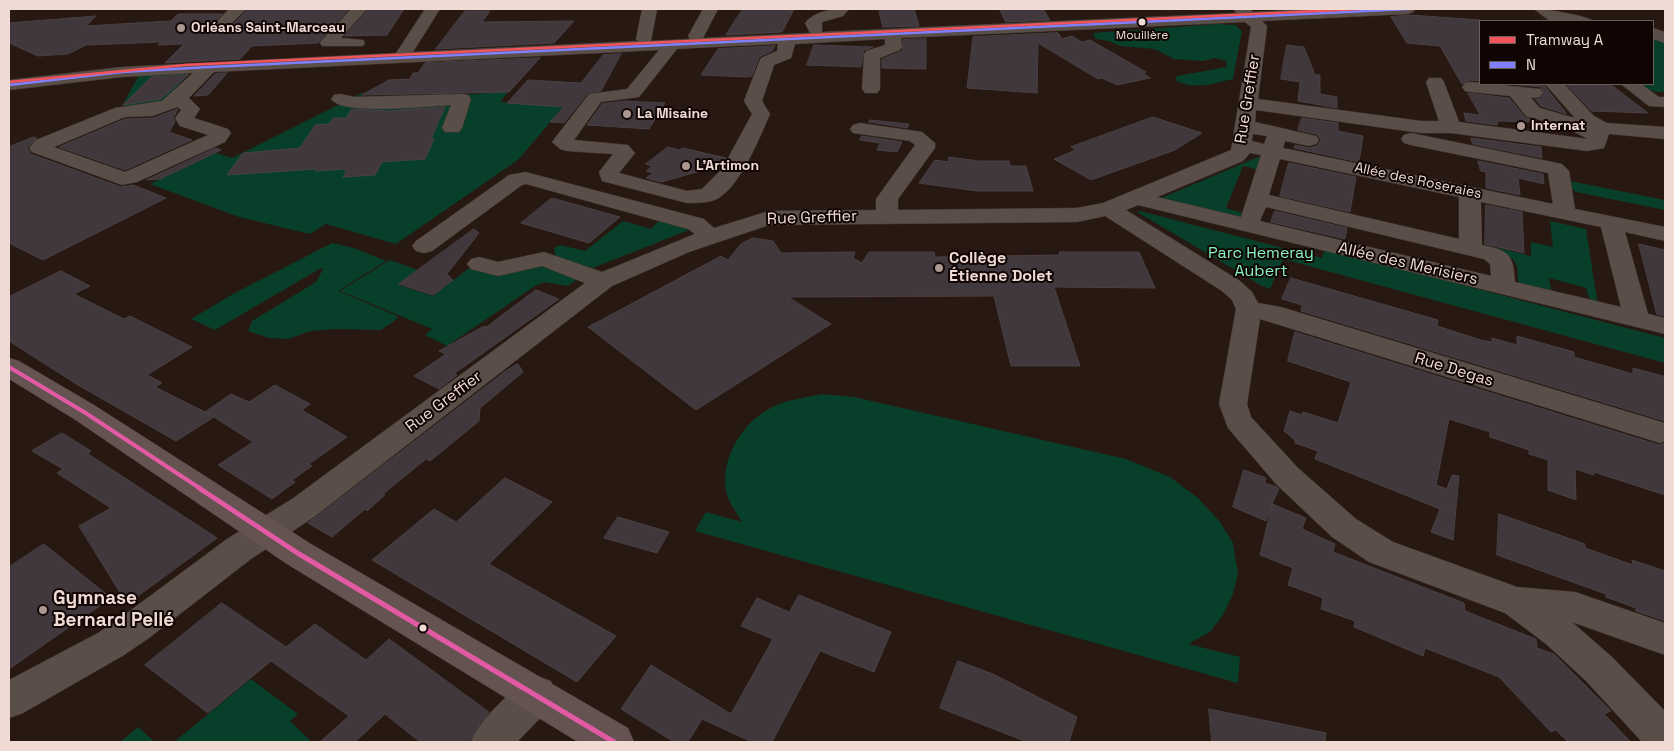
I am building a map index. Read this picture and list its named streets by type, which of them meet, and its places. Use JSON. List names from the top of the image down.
{
  "streets": {
    "street": [
      "Rue Greffier",
      "Allée des Roseraies",
      "Allée des Merisiers",
      "Rue Degas"
    ]
  },
  "crossings": [
    ["Rue Greffier", "Allée des Roseraies"],
    ["Rue Greffier", "Allée des Merisiers"]
  ],
  "parks": ["Parc Hemeray Aubert"],
  "places": [
    "Mouillère",
    "Orléans Saint-Marceau",
    "La Misaine",
    "Internat",
    "L'Artimon",
    "Collège Étienne Dolet",
    "Gymnase Bernard Pellé"
  ],
  "lines": ["tram line A", "transit line N"],
  "legend": ["Tramway A", "N"]
}
